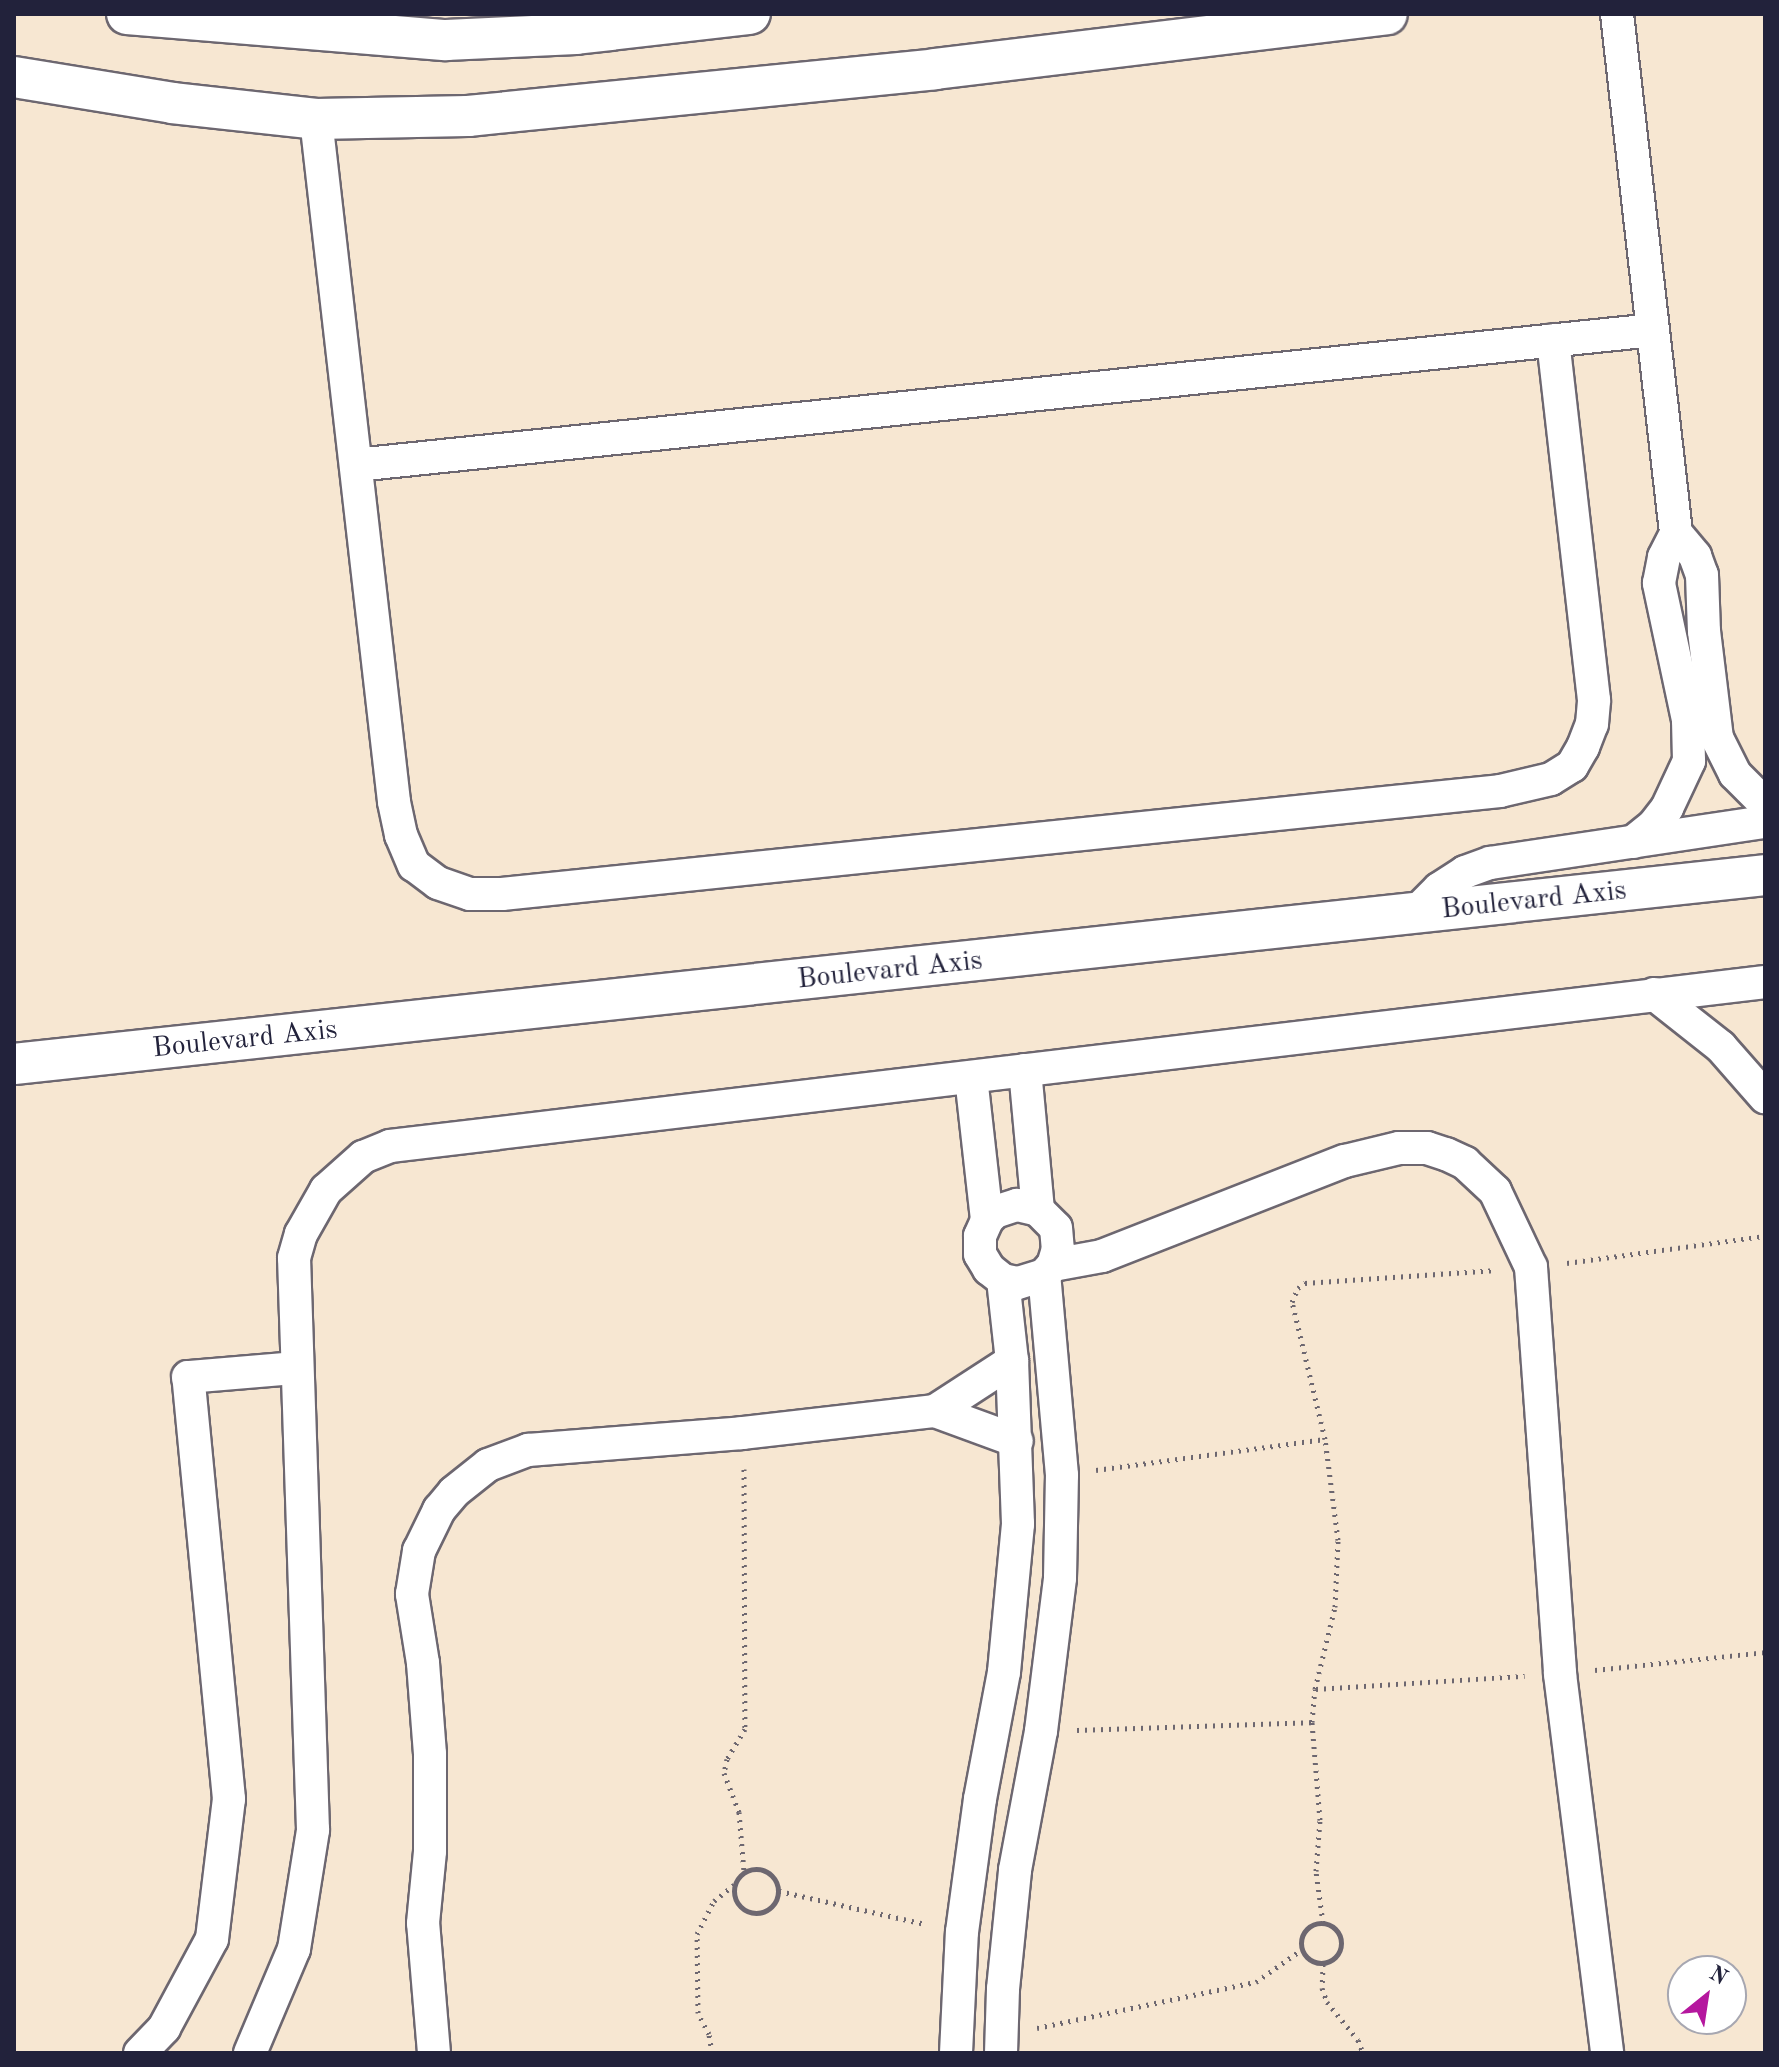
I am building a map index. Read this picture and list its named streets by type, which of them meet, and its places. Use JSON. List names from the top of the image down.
{
  "streets": {
    "street": ["Boulevard Axis"]
  },
  "north": "top right"
}
